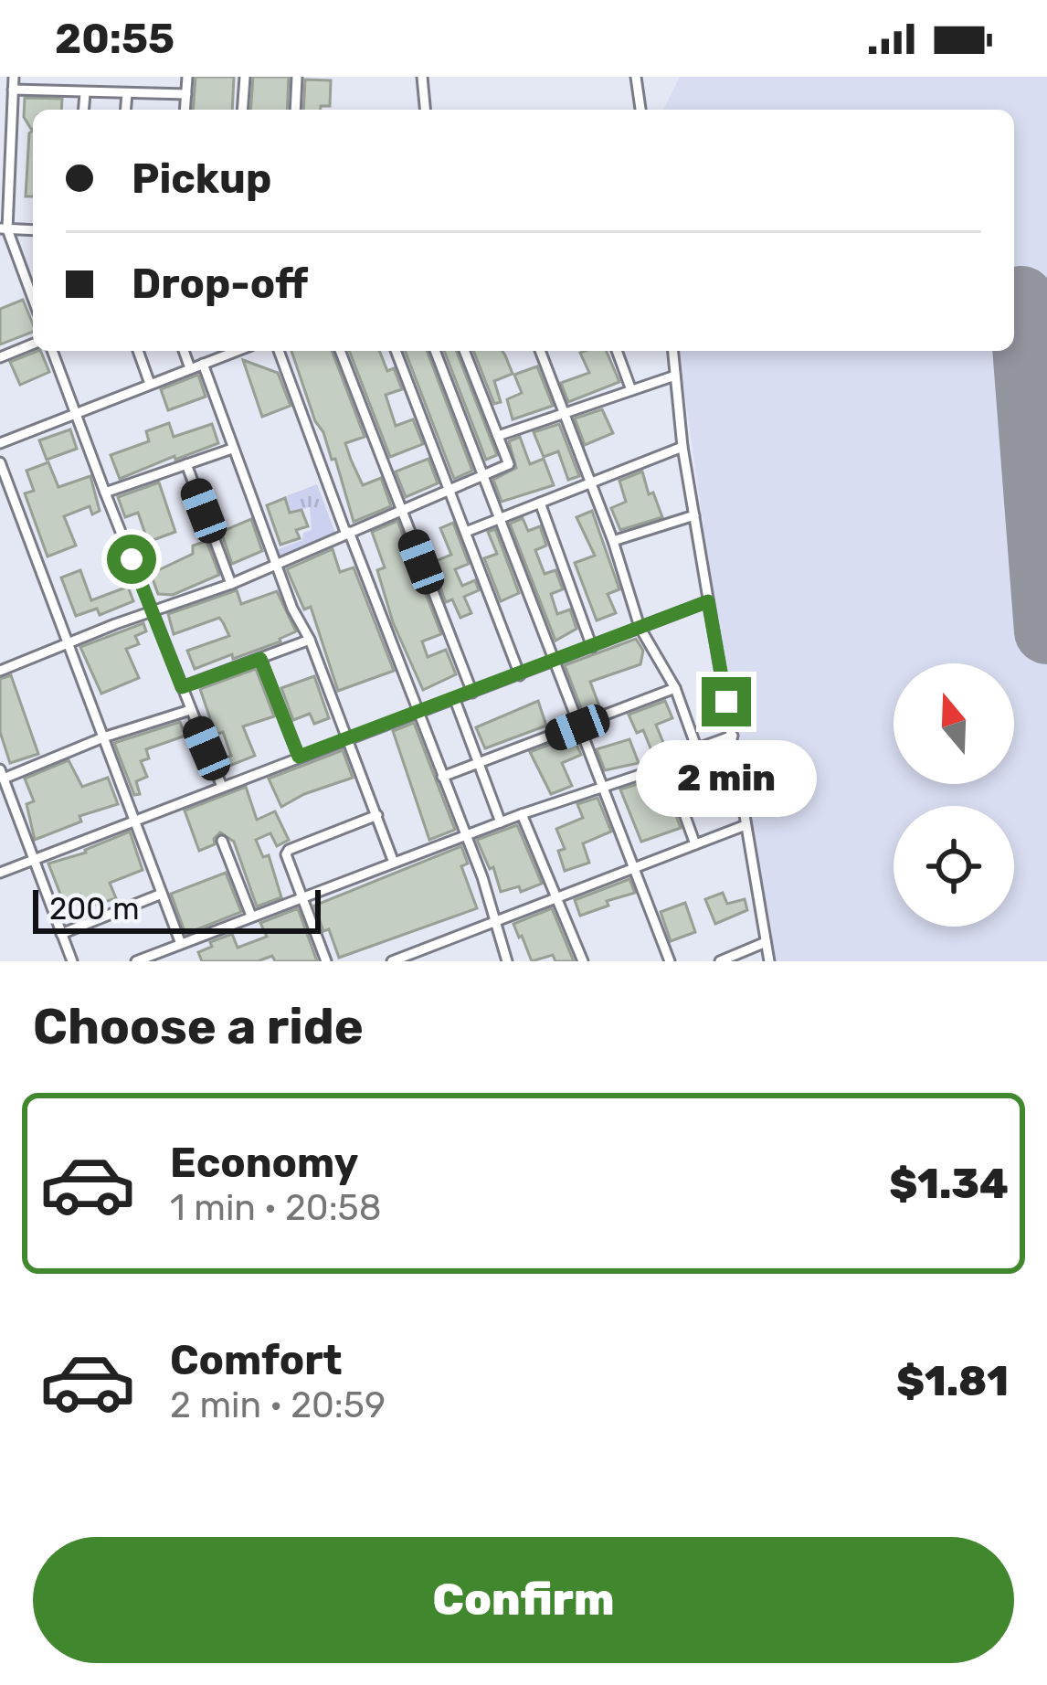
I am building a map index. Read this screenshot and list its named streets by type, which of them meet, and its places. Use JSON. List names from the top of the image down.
{
  "scale_bar": "200 m",
  "north": "top",
  "page": {
    "status": "20:55",
    "banner": ["Pickup", "Drop-off"],
    "bubble": "2 min",
    "scale": "200 m",
    "heading": "Choose a ride",
    "list": [
      {
        "name": "Economy",
        "note": "1 min · 20:58",
        "value": "$1.34"
      },
      {
        "name": "Comfort",
        "note": "2 min · 20:59",
        "value": "$1.81"
      }
    ],
    "buttons": "Confirm"
  }
}
